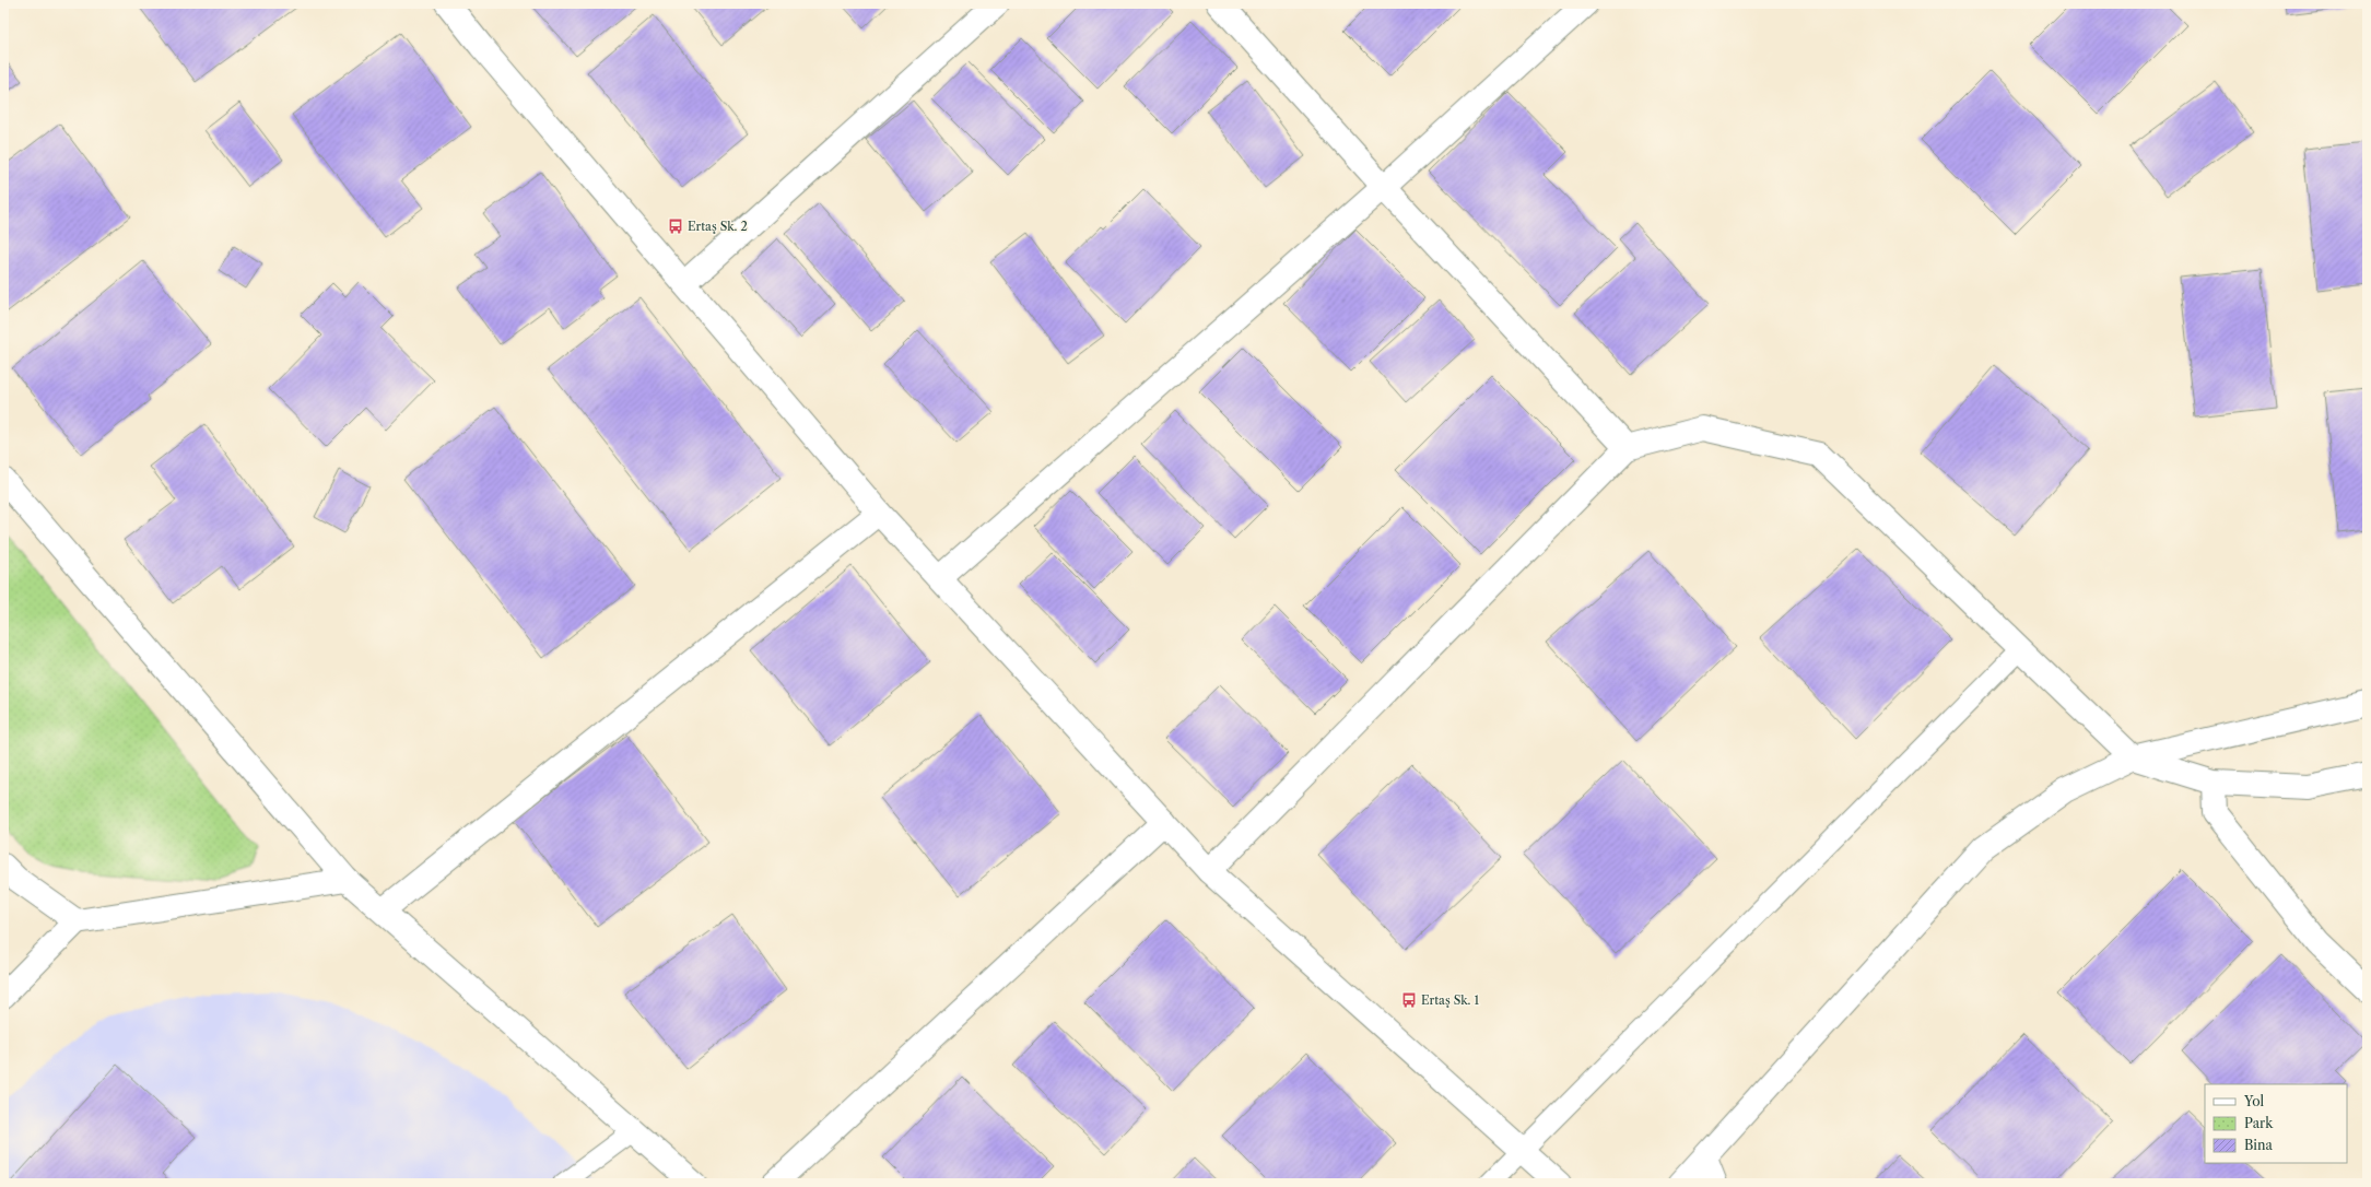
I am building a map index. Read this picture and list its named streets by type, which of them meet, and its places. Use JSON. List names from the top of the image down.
{
  "places": {
    "bus stop": ["Ertaş Sk. 2", "Ertaş Sk. 1"]
  },
  "legend": ["Yol", "Park", "Bina"]
}
